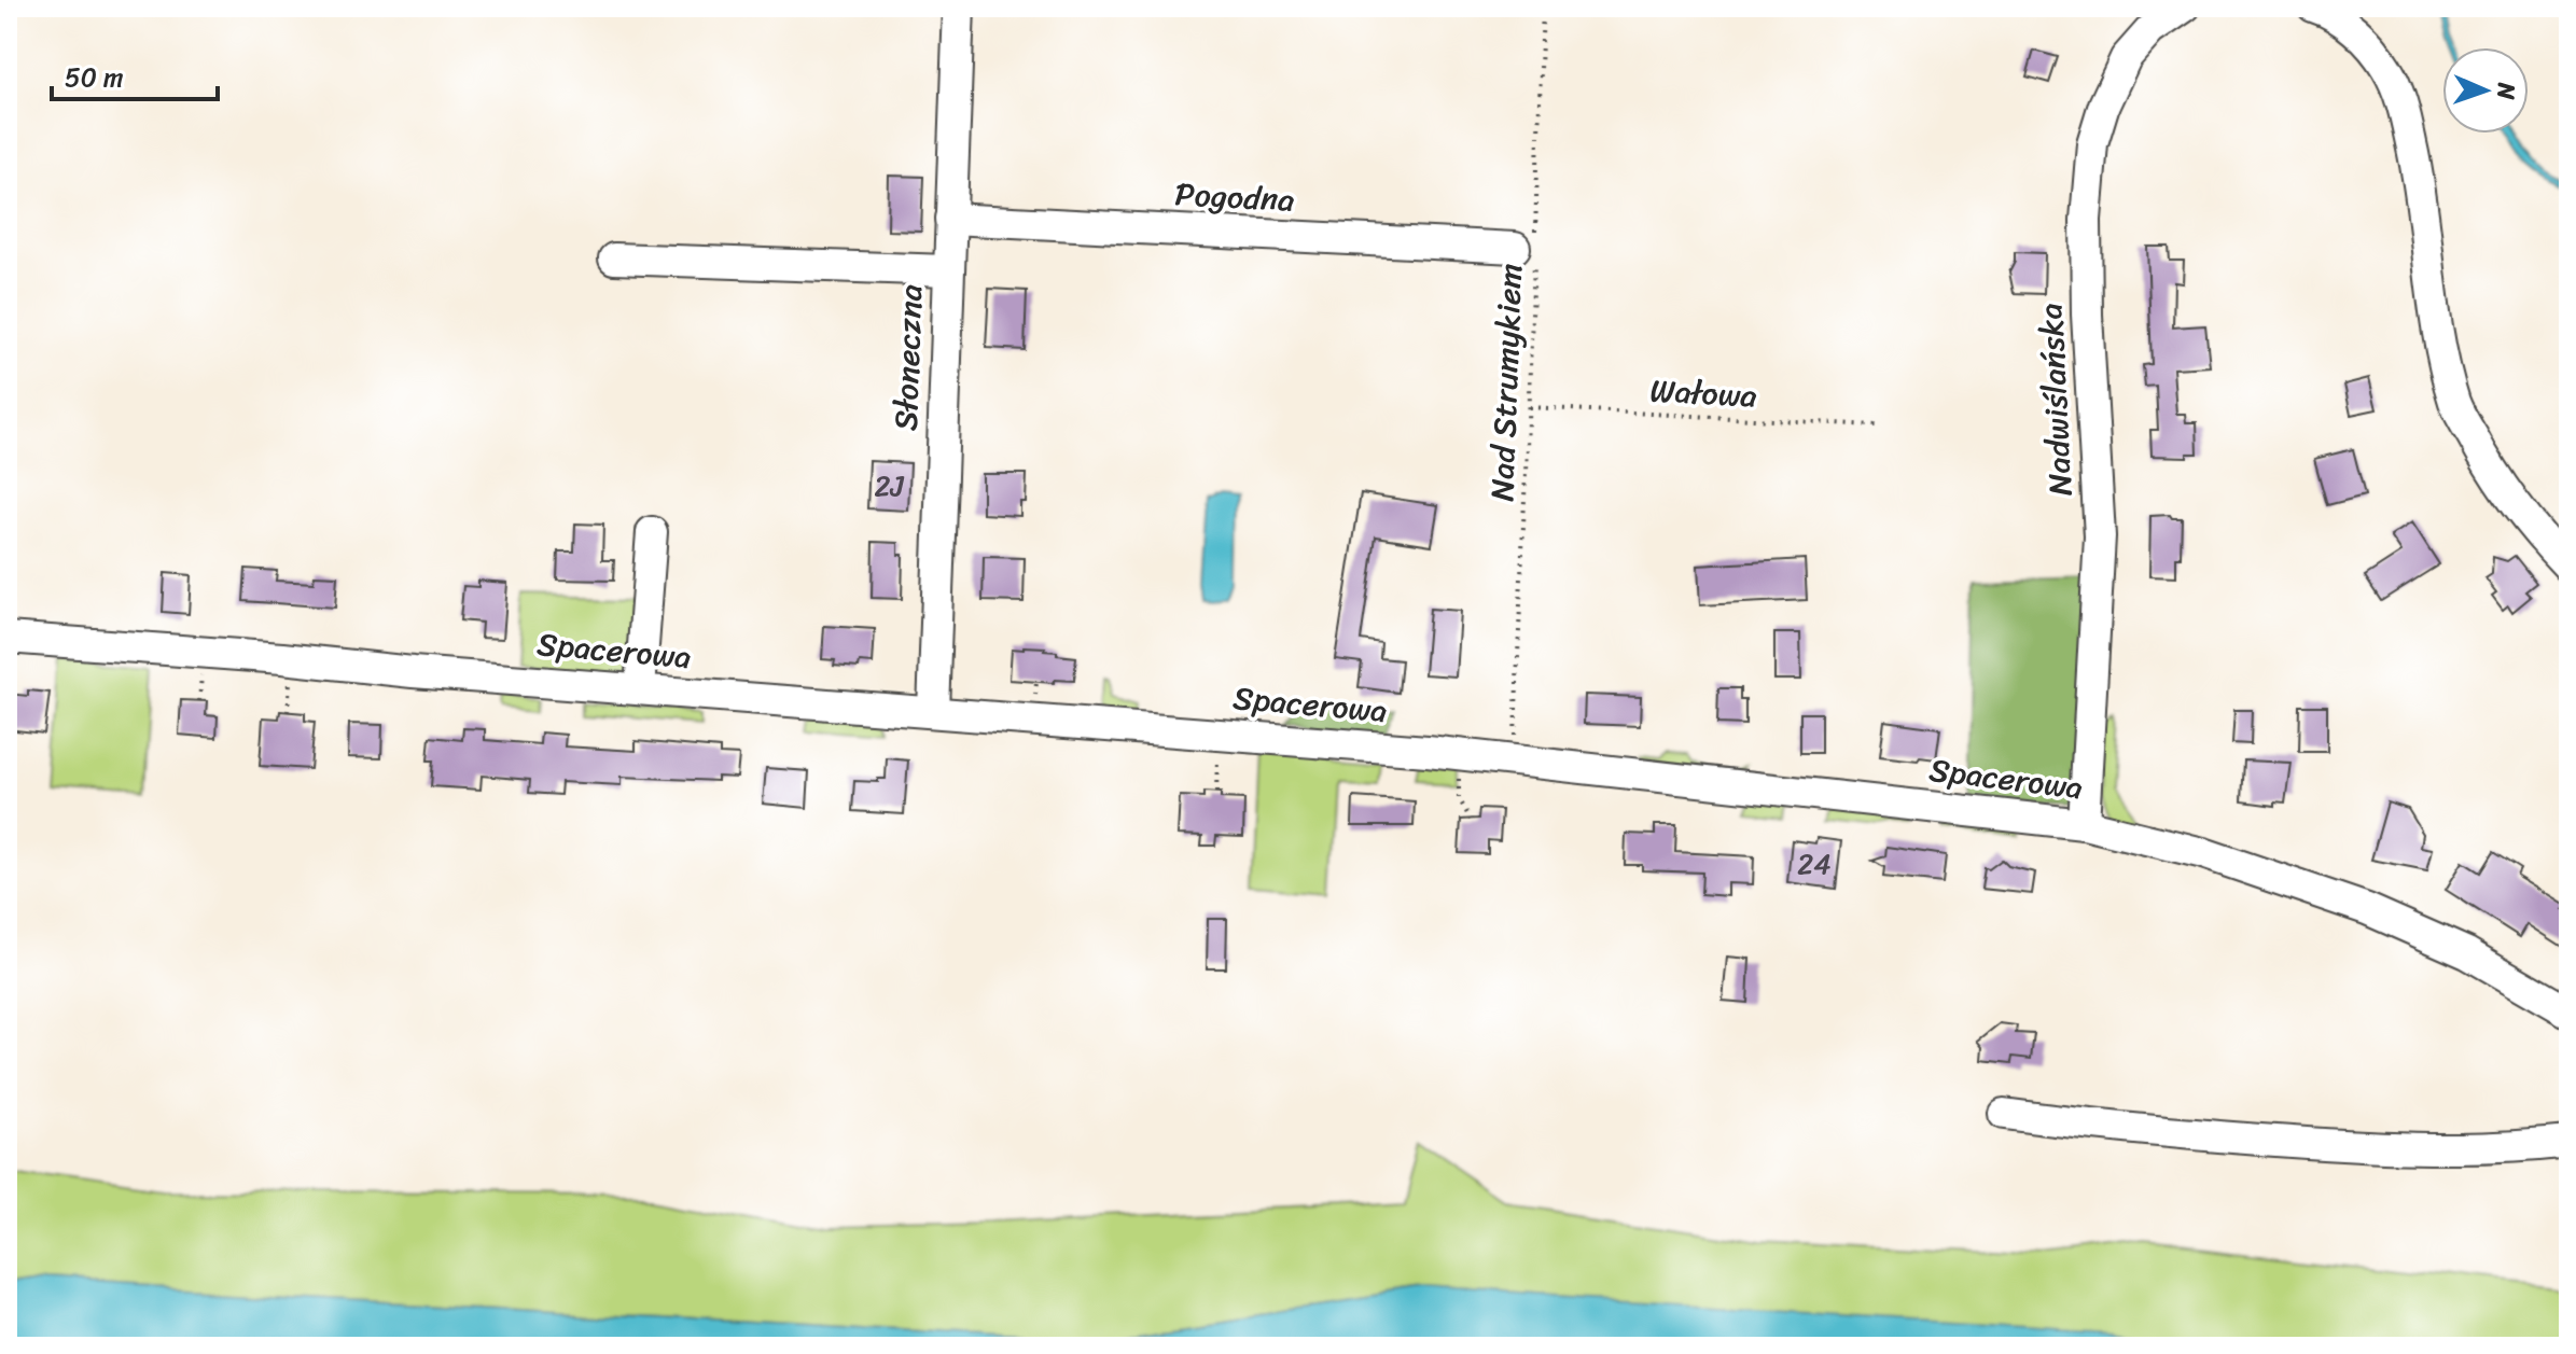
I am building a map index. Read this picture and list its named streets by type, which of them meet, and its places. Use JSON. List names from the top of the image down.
{
  "streets": {
    "street": [
      "Pogodna",
      "Słoneczna",
      "Nadwiślańska",
      "Spacerowa"
    ],
    "path": ["Nad Strumykiem", "Wałowa"]
  },
  "crossings": [
    ["Pogodna", "Słoneczna"],
    ["Pogodna", "Nad Strumykiem"],
    ["Słoneczna", "Spacerowa"],
    ["Nad Strumykiem", "Wałowa"],
    ["Nad Strumykiem", "Spacerowa"],
    ["Nadwiślańska", "Spacerowa"]
  ],
  "house_numbers": ["2J", "24"],
  "scale_bar": "50 m",
  "north": "right"
}
